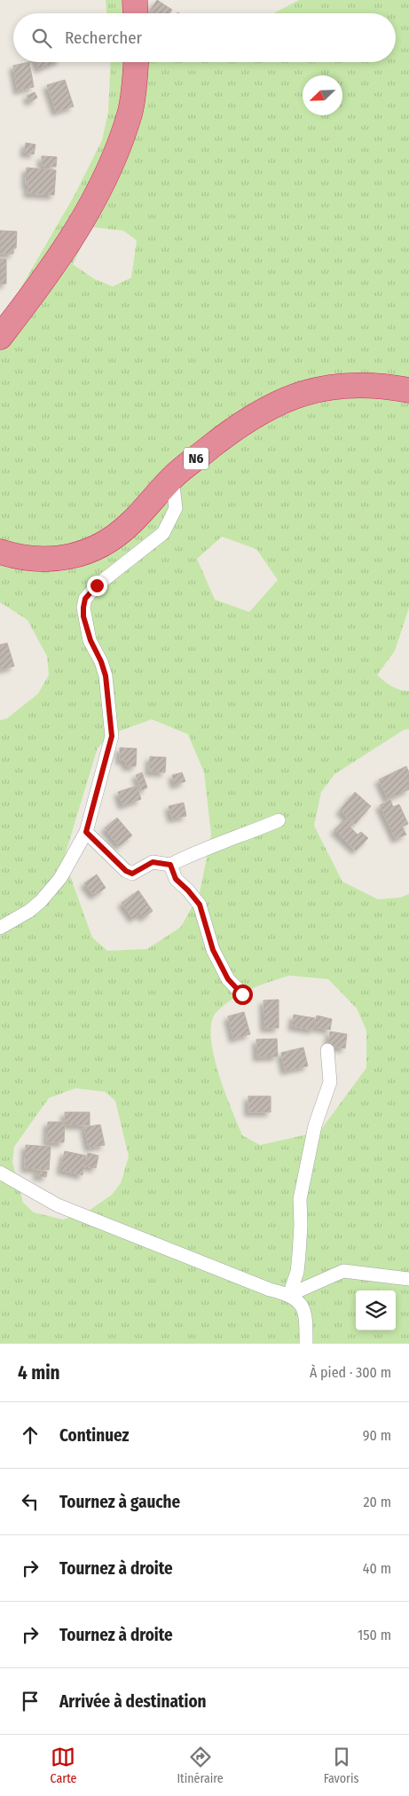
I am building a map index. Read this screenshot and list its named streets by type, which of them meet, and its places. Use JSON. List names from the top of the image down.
{
  "streets": {
    "highway": ["N6"]
  },
  "north": "bottom left",
  "page": {
    "search": "Rechercher",
    "heading": ["4 min", "À pied · 300 m"],
    "list": [
      ["Continuez", "90 m"],
      ["Tournez à gauche", "20 m"],
      ["Tournez à droite", "40 m"],
      ["Tournez à droite", "150 m"],
      "Arrivée à destination"
    ],
    "nav": ["Carte", "Itinéraire", "Favoris"]
  }
}
